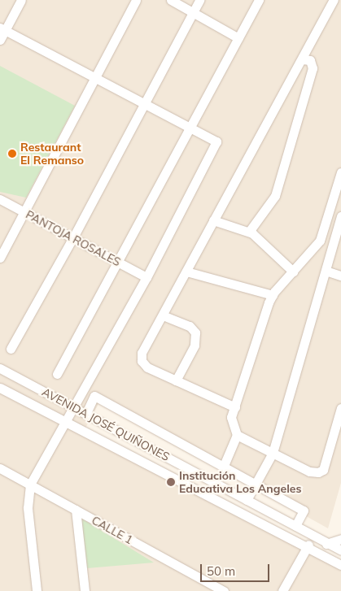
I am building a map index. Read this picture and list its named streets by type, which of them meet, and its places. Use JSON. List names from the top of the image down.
{
  "streets": {
    "street": ["PANTOJA ROSALES", "AVENIDA JOSÉ QUIÑONES", "CALLE 1"]
  },
  "places": ["Restaurant El Remanso", "Institución Educativa Los Angeles"],
  "scale_bar": "50 m"
}
